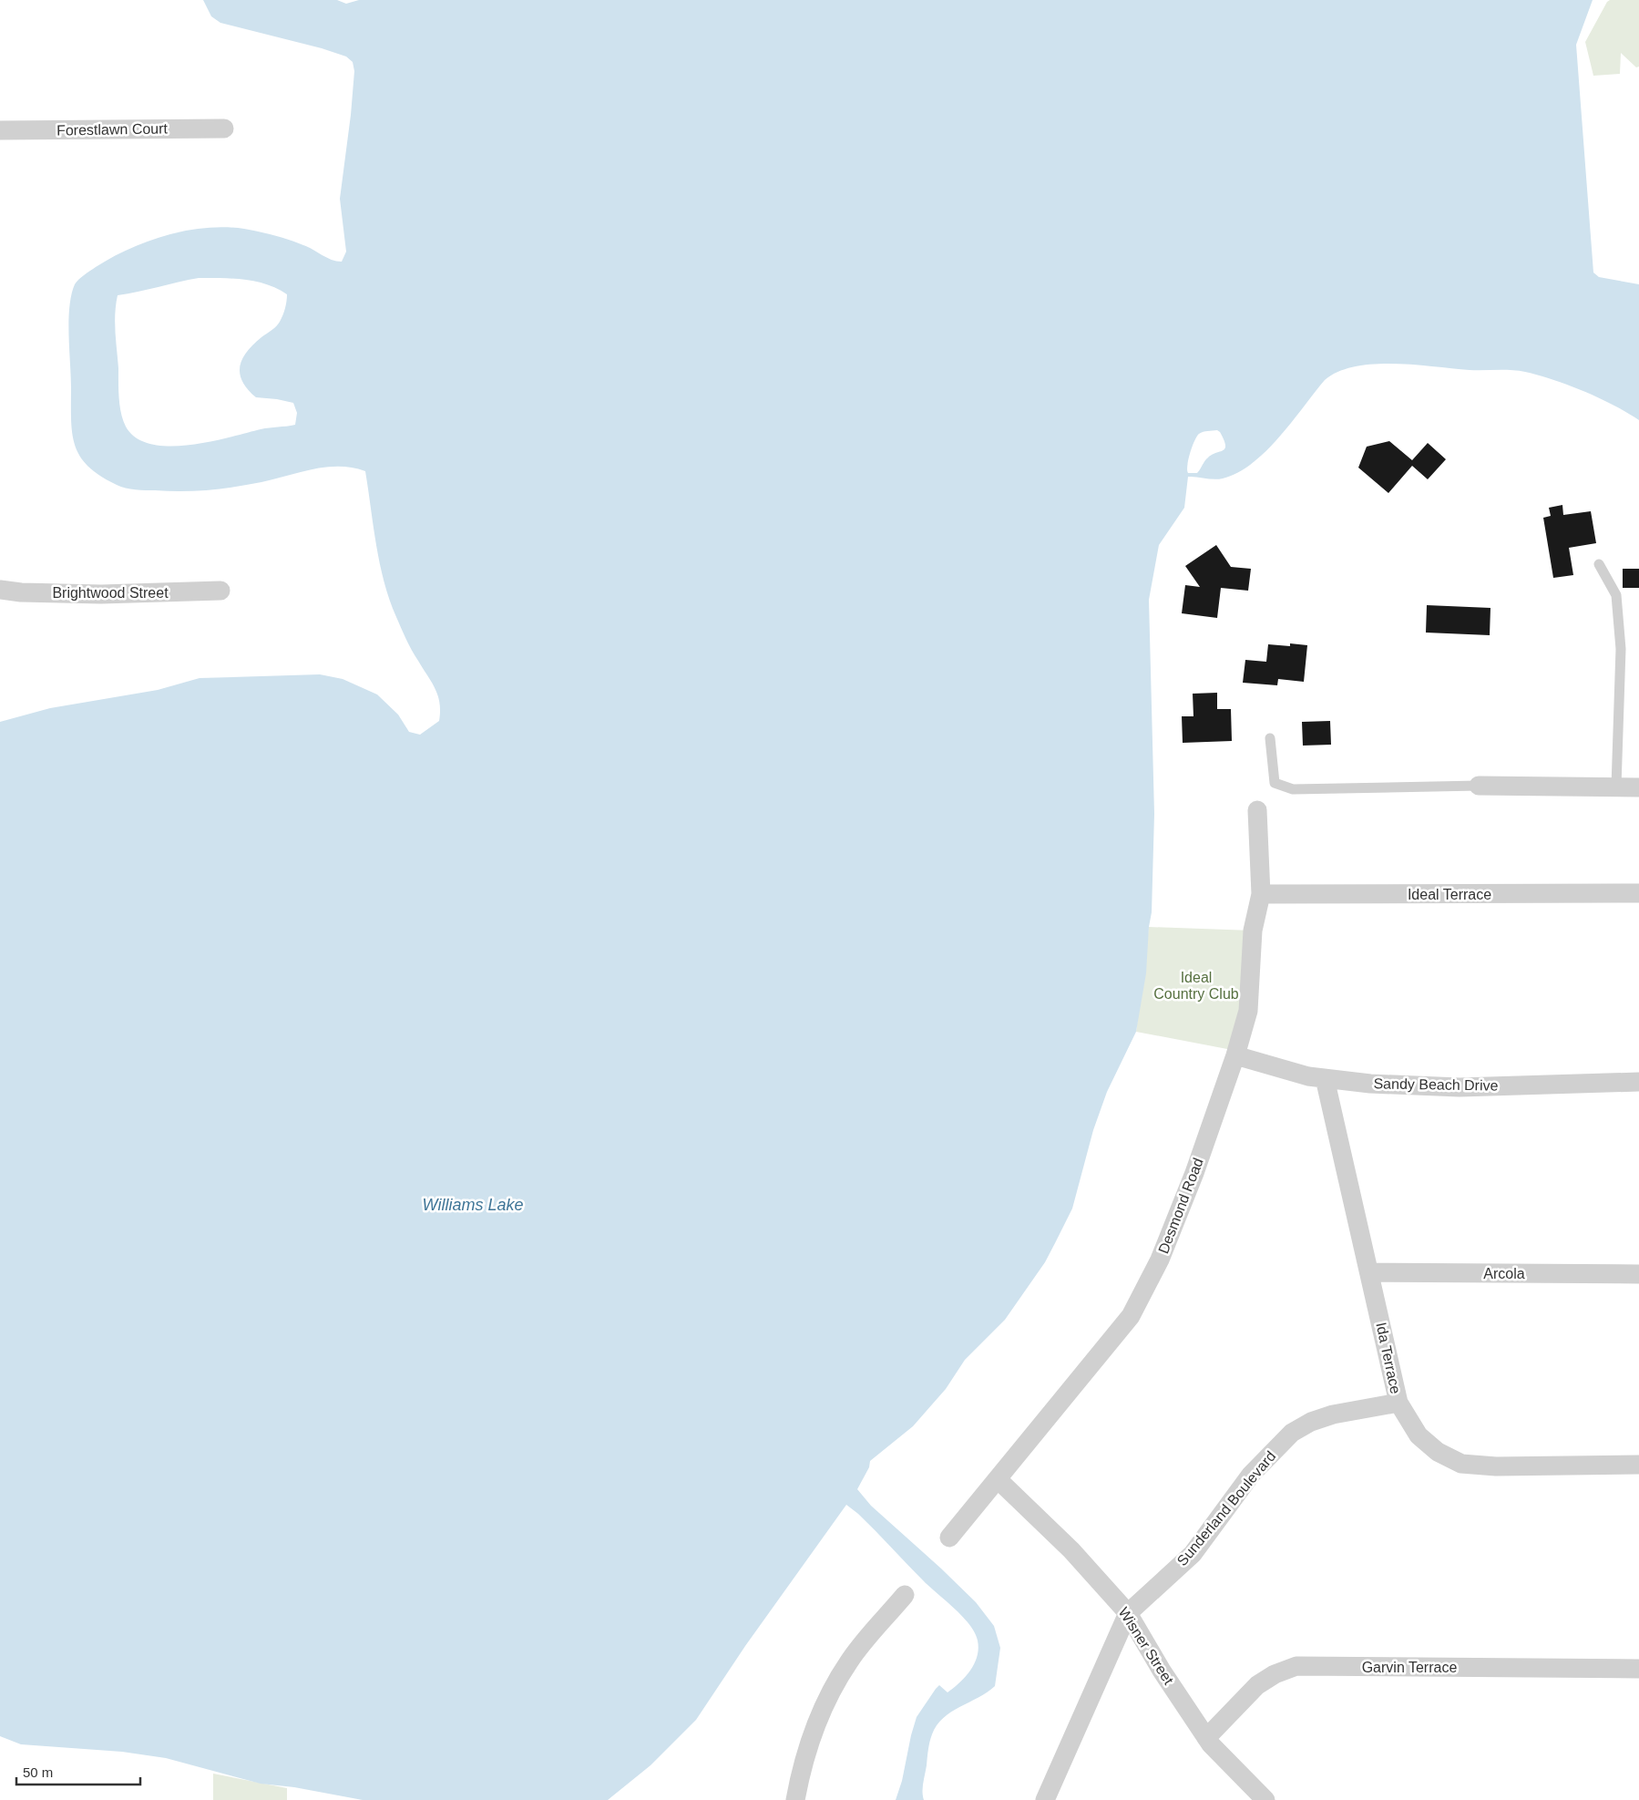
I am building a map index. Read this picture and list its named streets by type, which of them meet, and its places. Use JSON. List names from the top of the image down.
{
  "streets": {
    "street": [
      "Forestlawn Court",
      "Brightwood Street",
      "Ideal Terrace",
      "Sandy Beach Drive",
      "Desmond Road",
      "Arcola",
      "Ida Terrace",
      "Sunderland Boulevard",
      "Wisner Street",
      "Garvin Terrace"
    ]
  },
  "crossings": [
    ["Ideal Terrace", "Desmond Road"],
    ["Sandy Beach Drive", "Desmond Road"],
    ["Sandy Beach Drive", "Ida Terrace"],
    ["Desmond Road", "Wisner Street"],
    ["Arcola", "Ida Terrace"],
    ["Ida Terrace", "Sunderland Boulevard"],
    ["Sunderland Boulevard", "Wisner Street"],
    ["Wisner Street", "Garvin Terrace"]
  ],
  "water": ["Williams Lake"],
  "parks": ["Ideal Country Club"],
  "scale_bar": "50 m"
}
